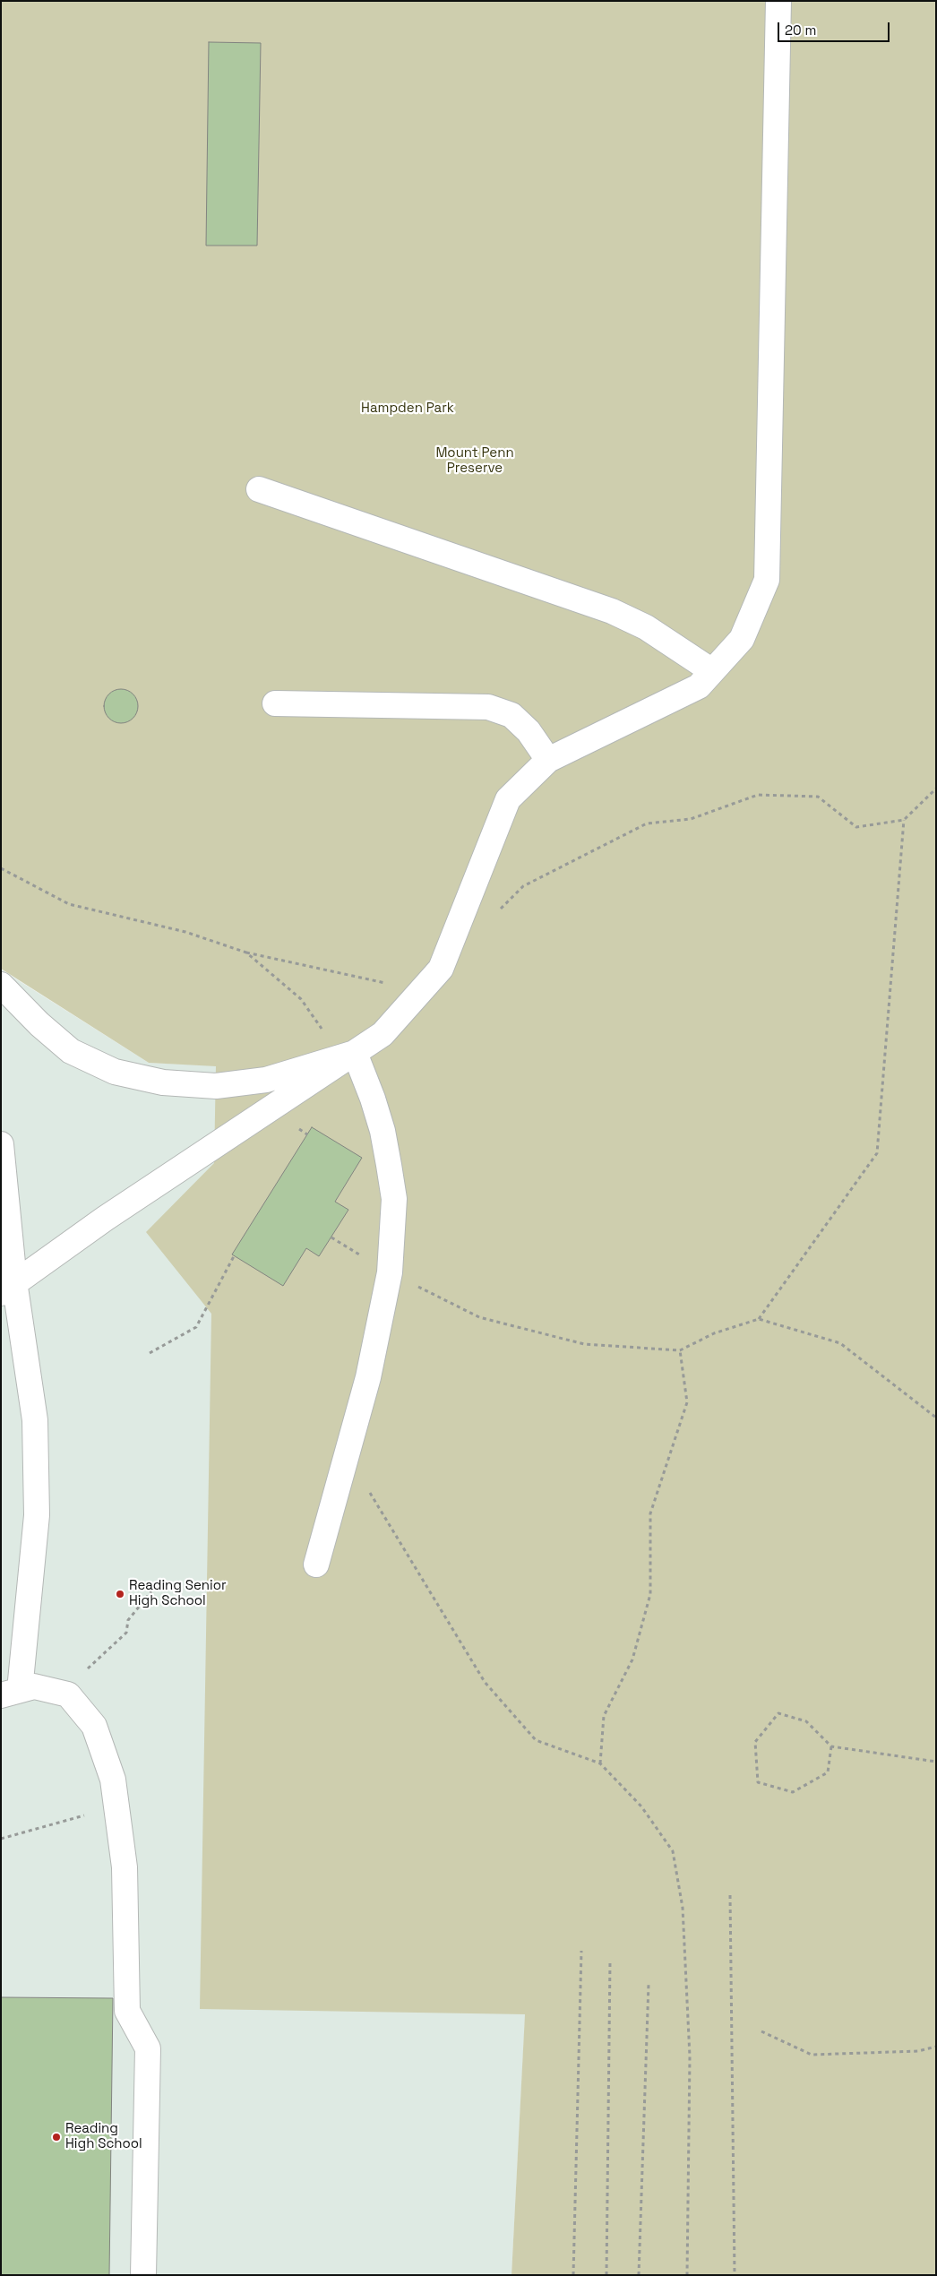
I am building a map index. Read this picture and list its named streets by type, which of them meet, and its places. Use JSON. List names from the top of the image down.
{
  "parks": ["Hampden Park", "Mount Penn Preserve"],
  "places": ["Reading Senior High School", "Reading High School"],
  "scale_bar": "20 m"
}
